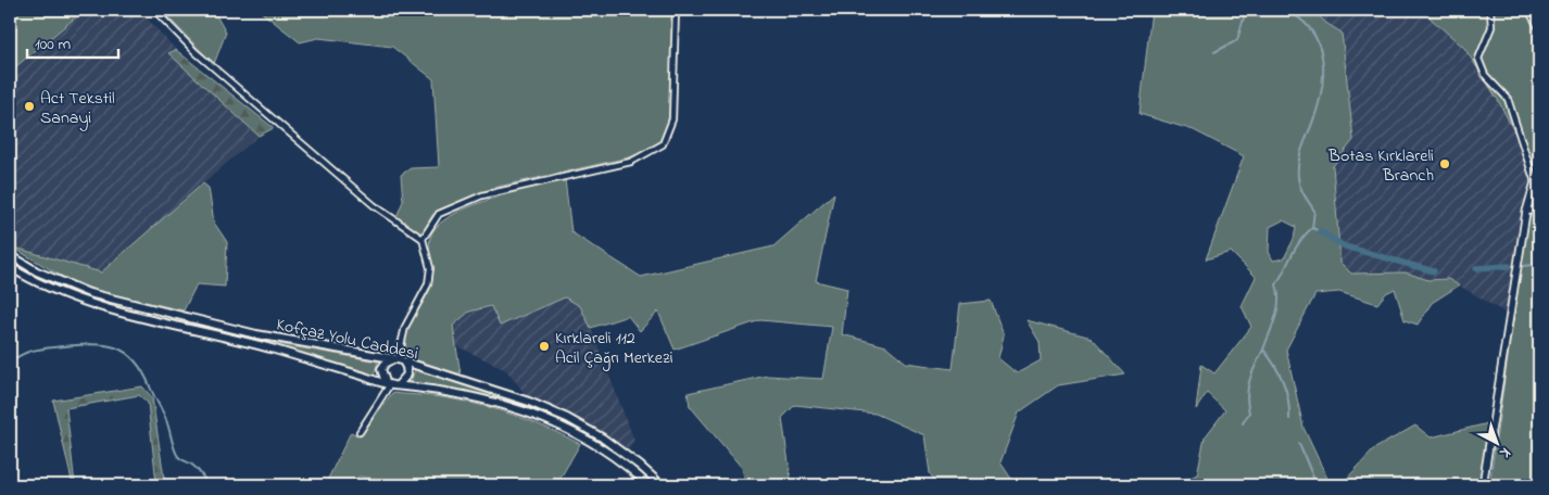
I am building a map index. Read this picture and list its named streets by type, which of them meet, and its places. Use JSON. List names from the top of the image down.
{
  "streets": {
    "main road": ["Kofçaz Yolu Caddesi"]
  },
  "places": ["Act Tekstil Sanayi", "Botas Kırklareli Branch", "Kırklareli 112 Acil Çağrı Merkezi"],
  "scale_bar": "100 m",
  "north": "bottom right"
}
